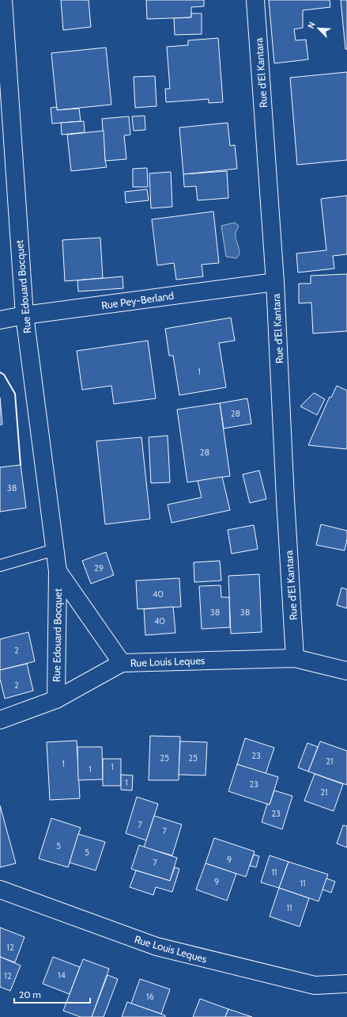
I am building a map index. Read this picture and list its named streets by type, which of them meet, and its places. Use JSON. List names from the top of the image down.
{
  "streets": {
    "street": [
      "Rue d'El Kantara",
      "Rue Edouard Bocquet",
      "Rue Pey-Berland",
      "Rue Louis Leques"
    ]
  },
  "crossings": [
    ["Rue d'El Kantara", "Rue Pey-Berland"],
    ["Rue d'El Kantara", "Rue Louis Leques"],
    ["Rue Edouard Bocquet", "Rue Pey-Berland"],
    ["Rue Edouard Bocquet", "Rue Louis Leques"]
  ],
  "house_numbers": [
    "1",
    "28",
    "28",
    "38",
    "29",
    "40",
    "38",
    "38",
    "40",
    "2",
    "2",
    "23",
    "25",
    "25",
    "21",
    "1",
    "1",
    "1",
    "1",
    "23",
    "21",
    "23",
    "7",
    "7",
    "5",
    "5",
    "9",
    "7",
    "11",
    "9",
    "11",
    "11",
    "12",
    "14",
    "12",
    "16"
  ],
  "scale_bar": "20 m",
  "north": "top left"
}
